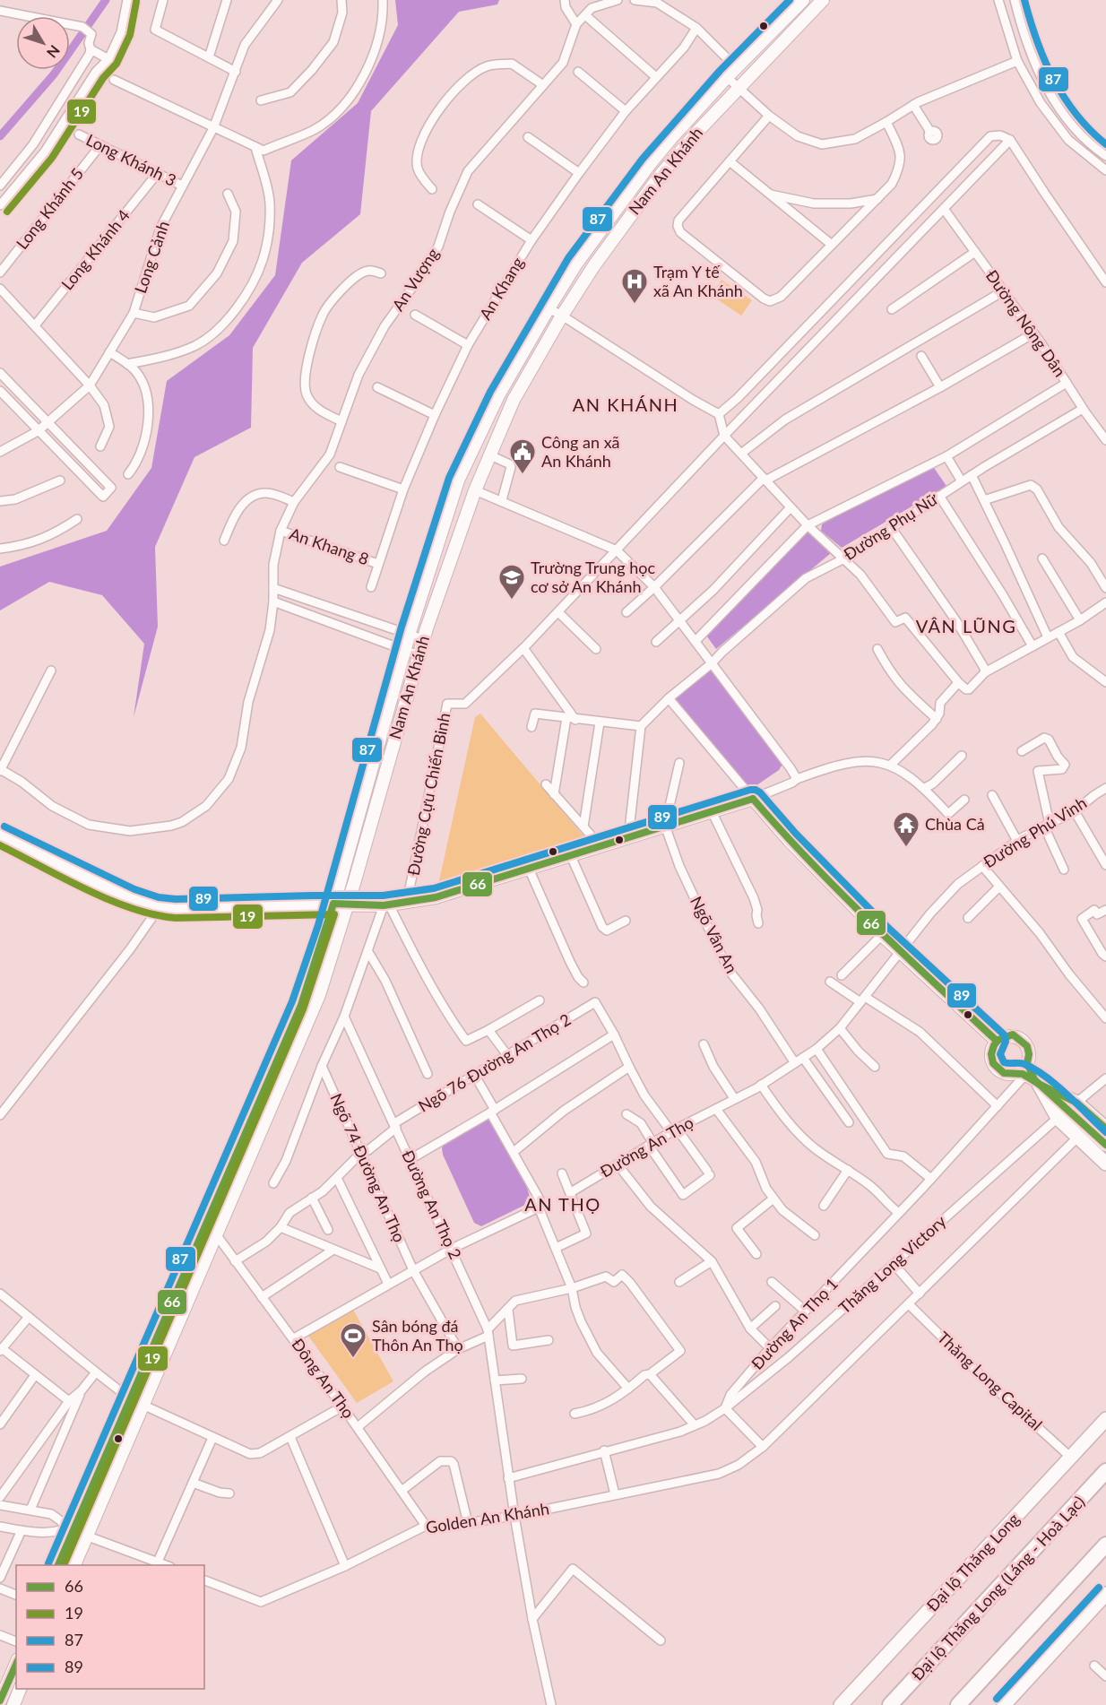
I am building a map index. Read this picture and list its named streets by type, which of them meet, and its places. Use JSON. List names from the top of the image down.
{
  "streets": {
    "highway": ["Đại lộ Thăng Long (Láng - Hoà Lạc)"],
    "main road": ["Đại lộ Thăng Long"],
    "street": [
      "Long Khánh 3",
      "Nam An Khánh",
      "Long Khánh 5",
      "Long Khánh 4",
      "Long Cảnh",
      "An Vượng",
      "An Khang",
      "Đường Nông Dân",
      "Đường Phụ Nữ",
      "An Khang 8",
      "Đường Cựu Chiến Binh",
      "Đường Phú Vinh",
      "Ngõ Vân An",
      "Ngõ 76 Đường An Thọ 2",
      "Đường An Thọ",
      "Ngõ 74 Đường An Thọ",
      "Đường An Thọ 2",
      "Thăng Long Victory",
      "Đường An Thọ 1",
      "Đông An Thọ",
      "Thăng Long Capital",
      "Golden An Khánh"
    ]
  },
  "crossings": [
    ["Long Khánh 3", "Long Khánh 5"],
    ["Long Khánh 3", "Long Khánh 4"],
    ["Long Khánh 3", "Long Cảnh"],
    ["Nam An Khánh", "Đông An Thọ"],
    ["An Vượng", "An Khang 8"],
    ["An Khang", "An Khang 8"],
    ["Đường Nông Dân", "Đường Phụ Nữ"],
    ["Đường Phú Vinh", "Đường An Thọ"],
    ["Ngõ Vân An", "Đường An Thọ"],
    ["Ngõ 76 Đường An Thọ 2", "Ngõ 74 Đường An Thọ"],
    ["Ngõ 76 Đường An Thọ 2", "Đường An Thọ 2"],
    ["Ngõ 76 Đường An Thọ 2", "Đông An Thọ"],
    ["Đường An Thọ 2", "Golden An Khánh"],
    ["Thăng Long Victory", "Đường An Thọ 1"],
    ["Đông An Thọ", "Golden An Khánh"],
    ["Thăng Long Capital", "Đại lộ Thăng Long"]
  ],
  "districts": ["AN KHÁNH", "VÂN LŨNG", "AN THỌ"],
  "places": {
    "hospital": ["Trạm Y tế xã An Khánh"],
    "public building": ["Công an xã An Khánh"],
    "school or university": ["Trường Trung học cơ sở An Khánh"],
    "temple": ["Chùa Cả"],
    "sports": ["Sân bóng đá Thôn An Thọ"]
  },
  "lines": [
    "transit line 87",
    "transit line 19",
    "transit line 89",
    "transit line 66"
  ],
  "legend": [
    "66",
    "19",
    "87",
    "89"
  ],
  "north": "bottom right"
}
